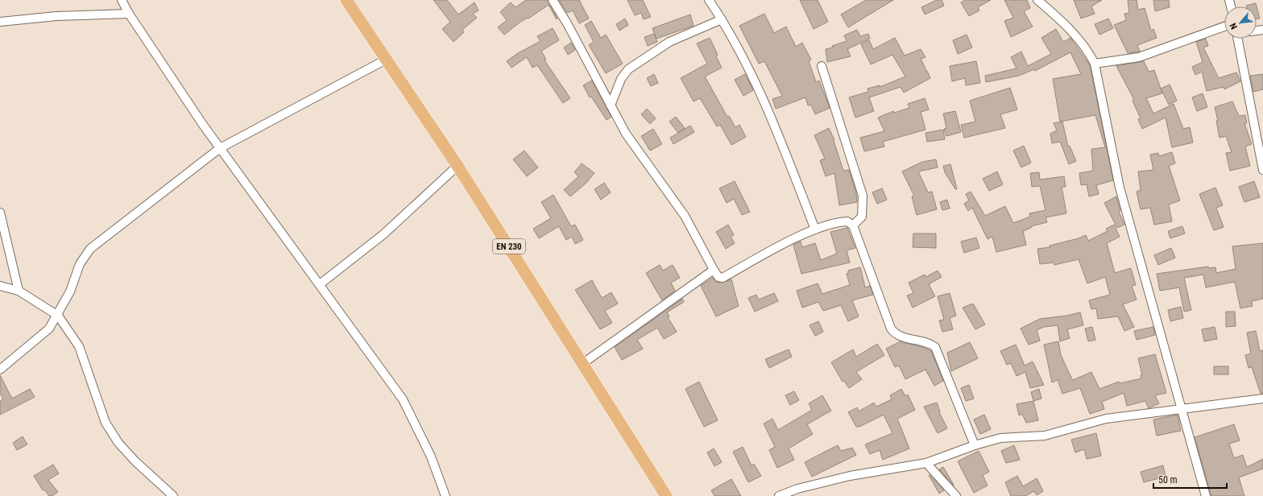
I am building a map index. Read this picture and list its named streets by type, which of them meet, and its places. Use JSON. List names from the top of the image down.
{
  "streets": {
    "main road": ["EN 230"]
  },
  "scale_bar": "50 m",
  "north": "bottom left"
}
